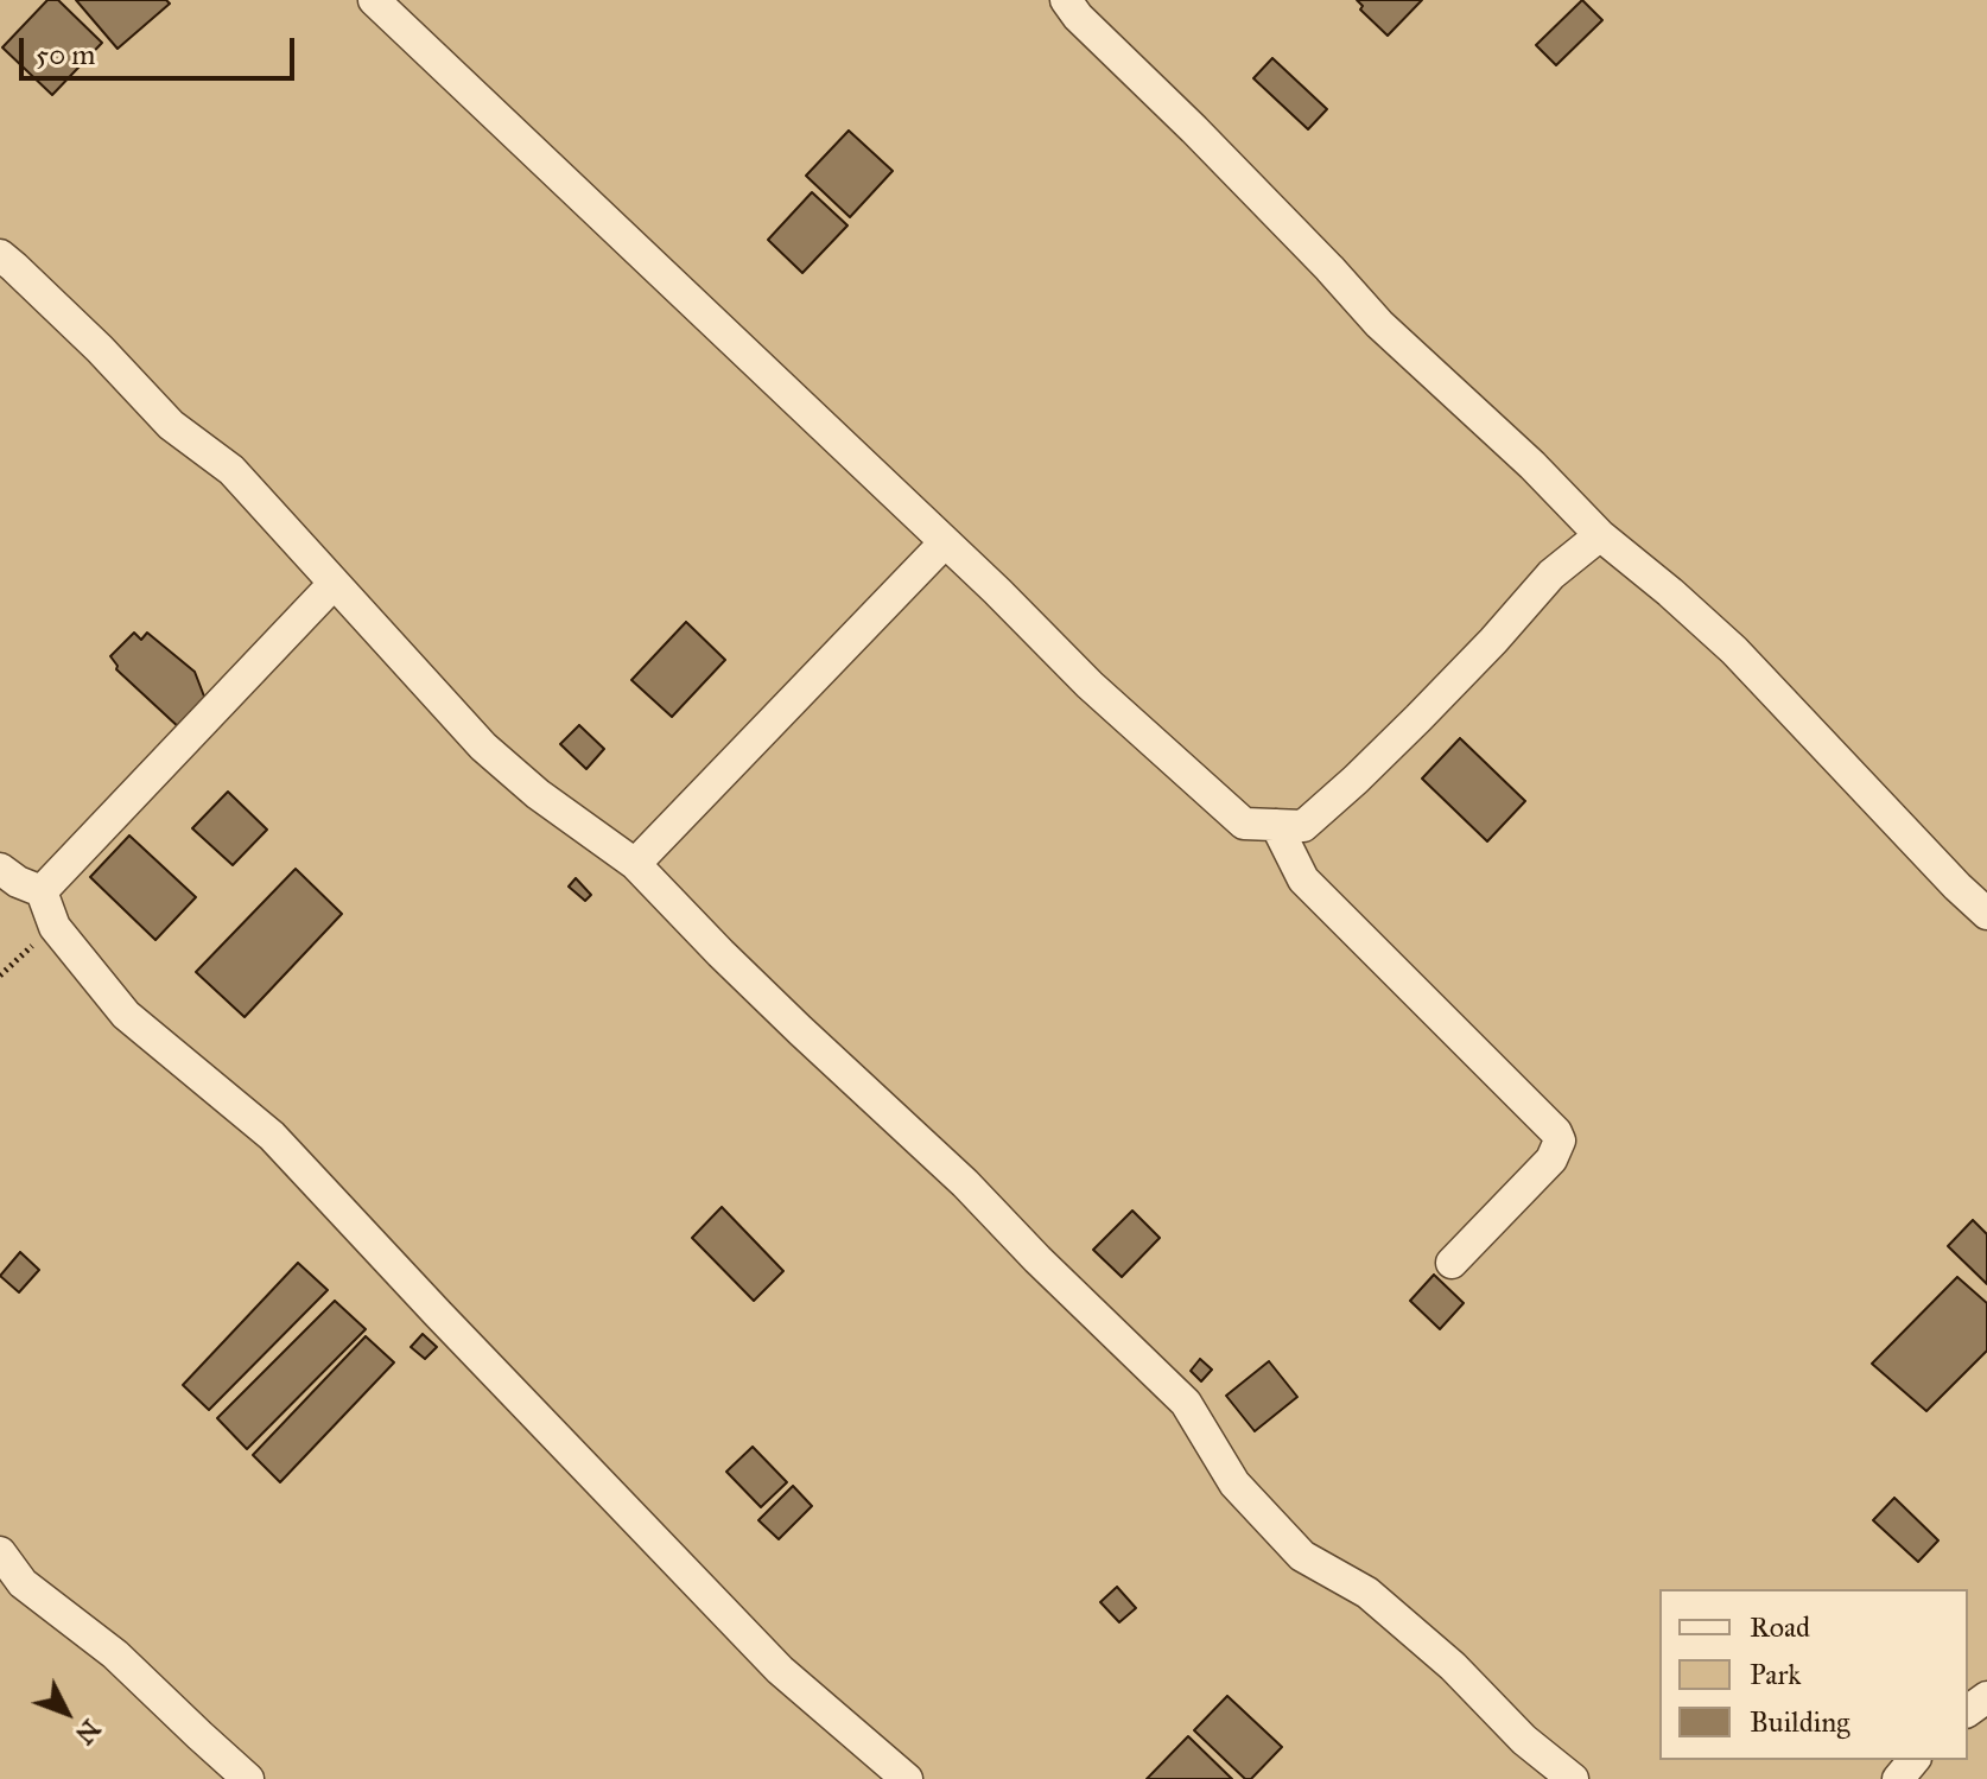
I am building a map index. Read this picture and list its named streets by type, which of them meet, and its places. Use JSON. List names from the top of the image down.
{
  "legend": ["Road", "Park", "Building"],
  "scale_bar": "50 m",
  "north": "bottom right"
}
